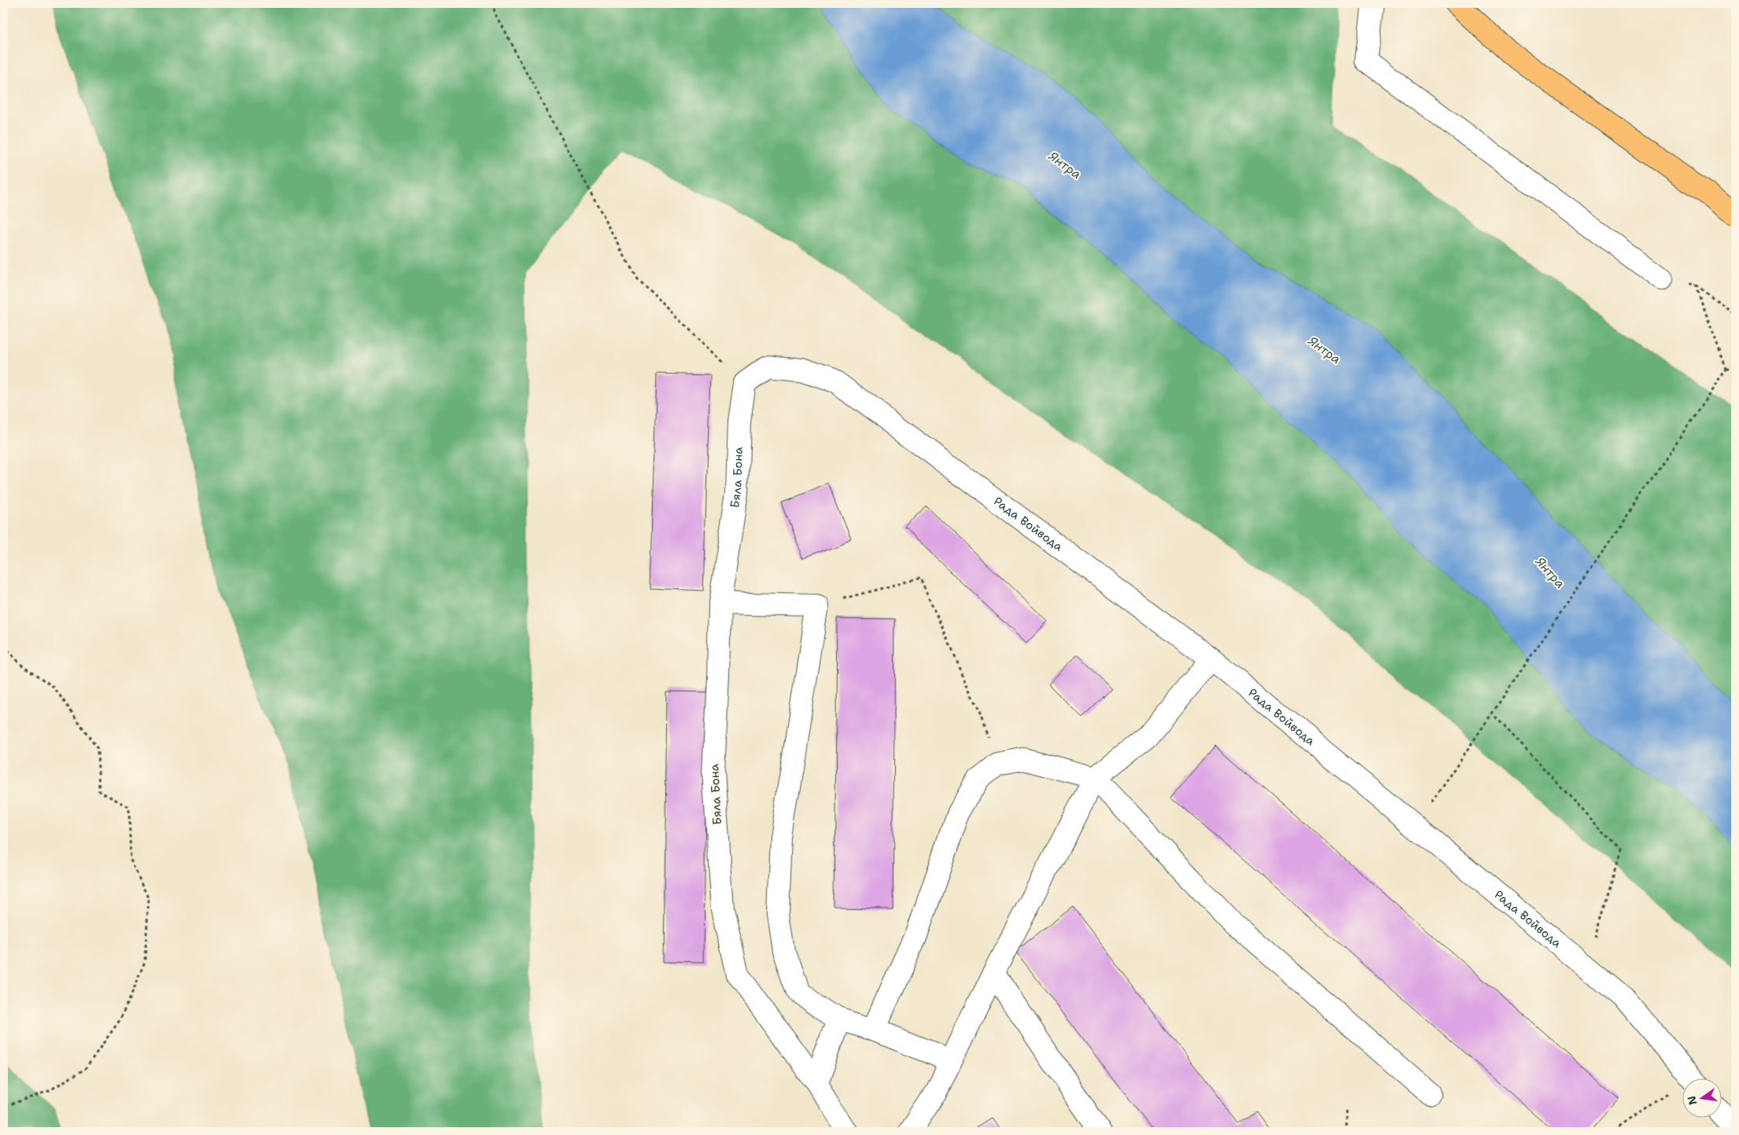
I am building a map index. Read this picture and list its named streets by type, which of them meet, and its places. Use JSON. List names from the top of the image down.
{
  "streets": {
    "street": ["Бяла Бона", "Рада Войвода"]
  },
  "crossings": [
    ["Бяла Бона", "Рада Войвода"]
  ],
  "water": ["Янтра"],
  "north": "left"
}
